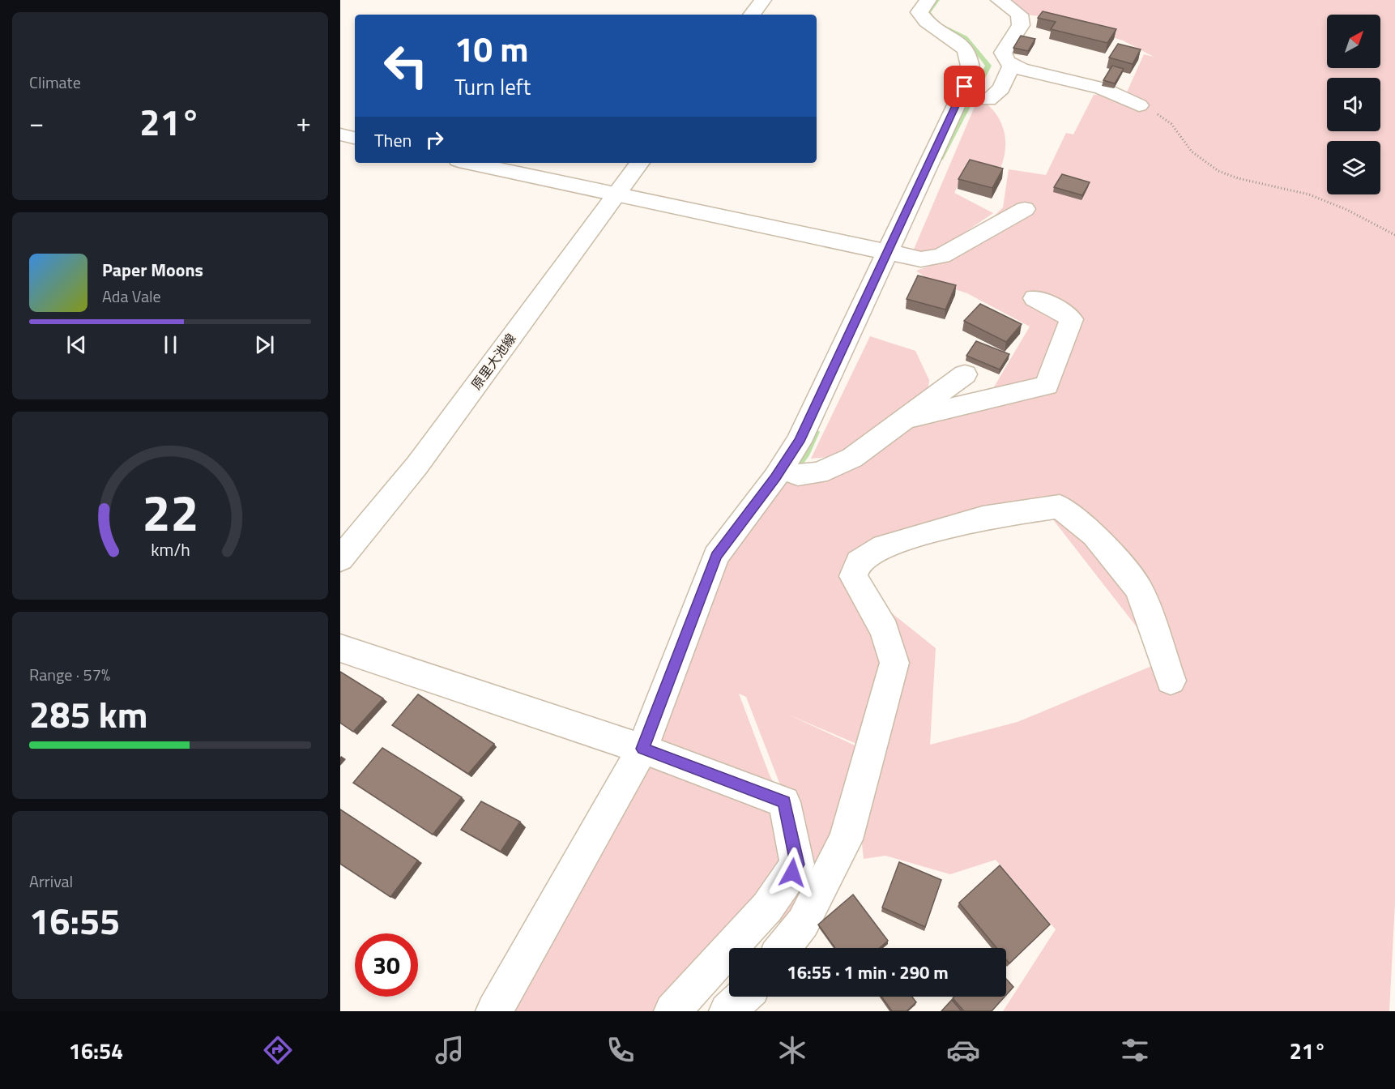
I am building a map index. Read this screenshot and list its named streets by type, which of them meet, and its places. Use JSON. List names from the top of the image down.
{
  "streets": {
    "street": ["原里大池線"]
  },
  "north": "top right",
  "page": {
    "tile": [
      "Climate",
      ["Range · 57%", "285 km"],
      ["Arrival", "16:55"]
    ],
    "turn": ["10 m", "Turn left"],
    "heat": ["−", "21°", "+"],
    "then": "Then",
    "song": ["Paper Moons", "Ada Vale"],
    "limit": "30",
    "trip": "16:55 · 1 min · 290 m",
    "tabs": ["16:54", "21°"],
    "gauge": ["22", "km/h"]
  }
}
